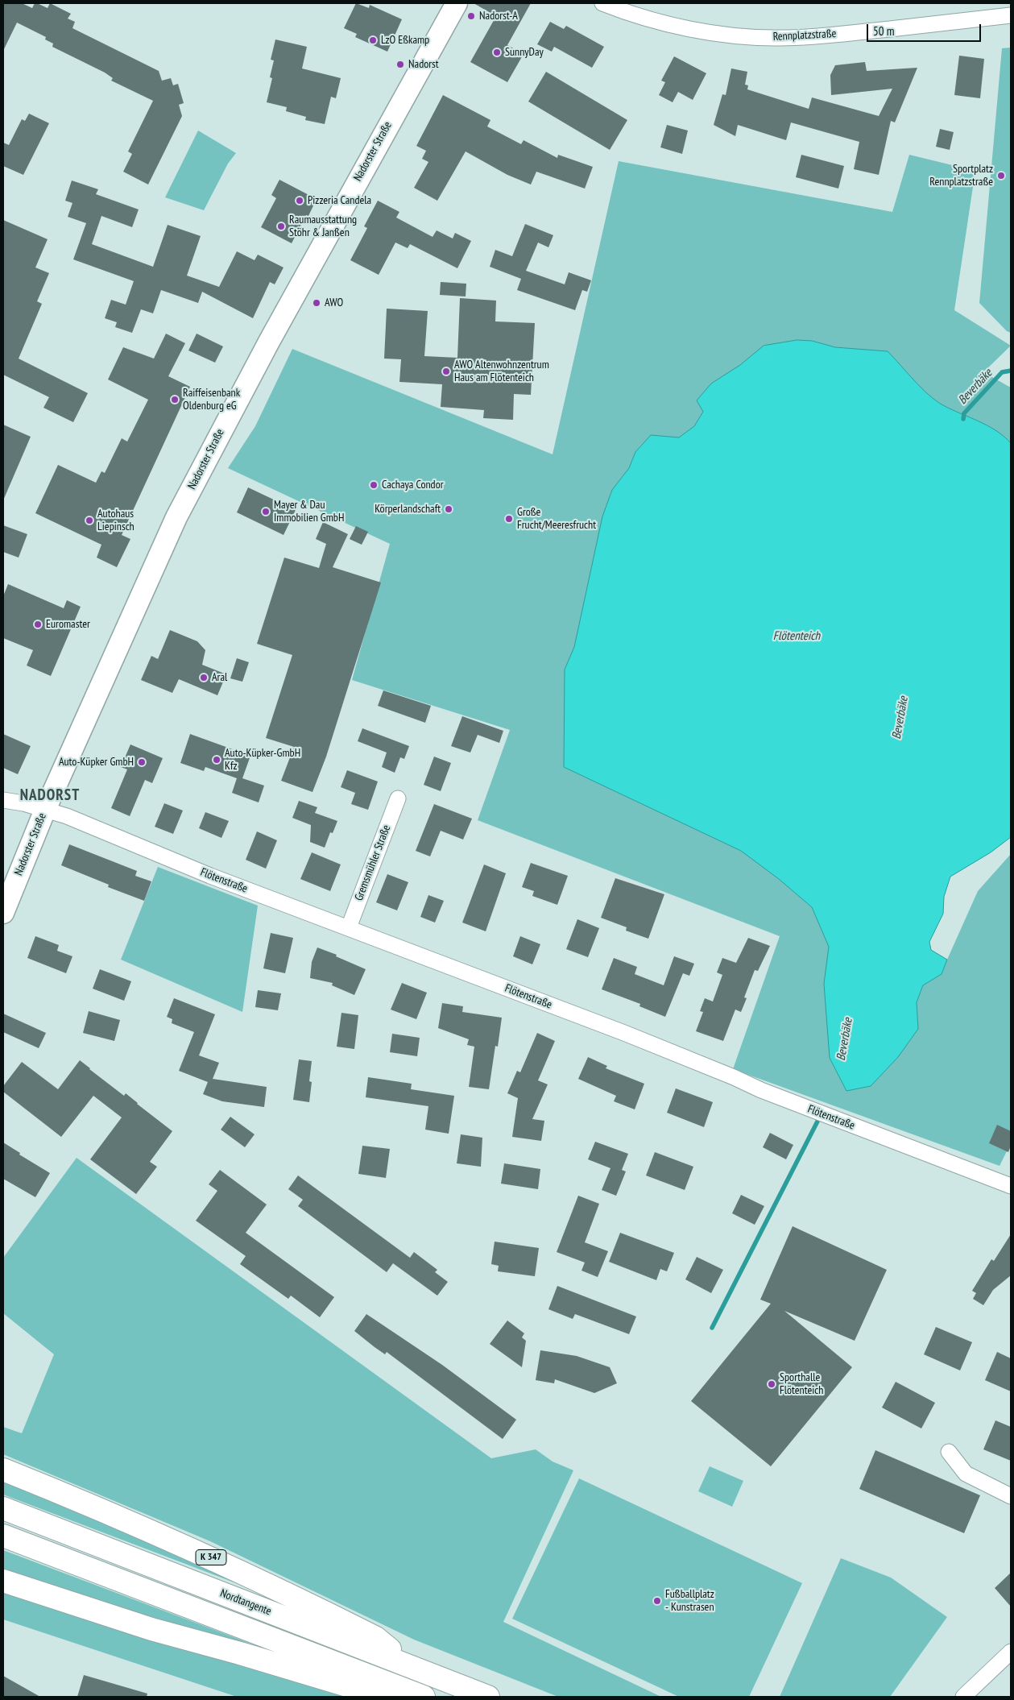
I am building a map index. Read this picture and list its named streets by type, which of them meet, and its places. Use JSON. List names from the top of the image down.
{
  "streets": {
    "highway": ["K 347", "Nordtangente"],
    "street": [
      "Rennplatzstraße",
      "Nadorster Straße",
      "Gremsmühler Straße",
      "Flötenstraße"
    ]
  },
  "crossings": [
    ["Nadorster Straße", "Flötenstraße"],
    ["Gremsmühler Straße", "Flötenstraße"],
    ["K 347", "Nordtangente"]
  ],
  "districts": ["NADORST"],
  "water": ["Beverbäke", "Flötenteich"],
  "places": [
    "Nadorst-A",
    "LzO Eßkamp",
    "SunnyDay",
    "Nadorst",
    "Sportplatz Rennplatzstraße",
    "Pizzeria Candela",
    "Raumausstattung Stöhr & Janßen",
    "AWO",
    "AWO Altenwohnzentrum Haus am Flötenteich",
    "Raiffeisenbank Oldenburg eG",
    "Cachaya Condor",
    "Körperlandschaft",
    "Mayer & Dau Immobilien GmbH",
    "Große Frucht/Meeresfrucht",
    "Autohaus Liepinsch",
    "Euromaster",
    "Aral",
    "Auto-Küpker-GmbH Kfz",
    "Auto-Küpker GmbH",
    "Sporthalle Flötenteich",
    "Fußballplatz - Kunstrasen"
  ],
  "scale_bar": "50 m"
}
